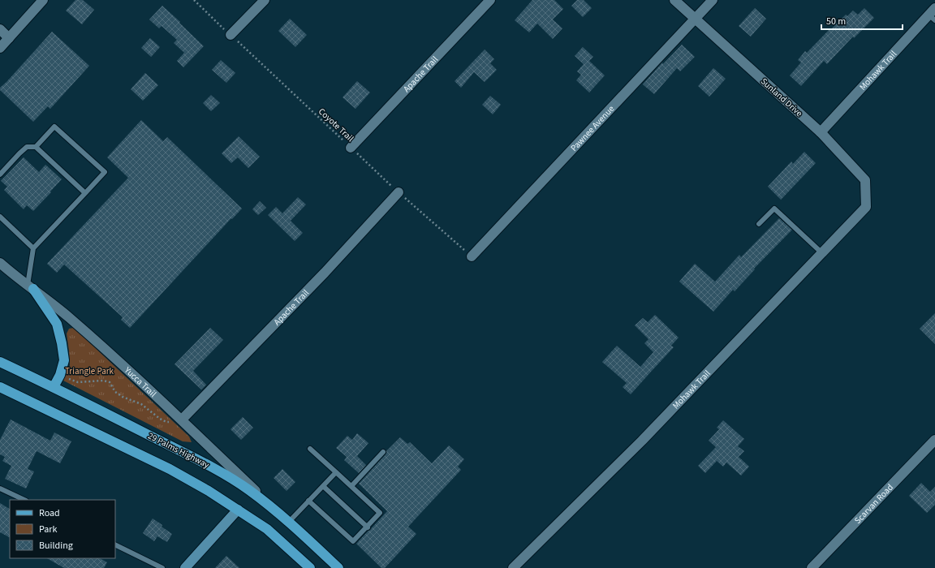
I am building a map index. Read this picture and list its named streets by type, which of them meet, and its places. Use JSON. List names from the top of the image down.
{
  "streets": {
    "main road": ["29 Palms Highway"],
    "street": [
      "Mohawk Trail",
      "Apache Trail",
      "Sunland Drive",
      "Pawnee Avenue",
      "Yucca Trail",
      "Scarvan Road"
    ],
    "path": ["Coyote Trail"]
  },
  "crossings": [
    ["Mohawk Trail", "Sunland Drive"],
    ["Apache Trail", "Coyote Trail"],
    ["Apache Trail", "Yucca Trail"],
    ["Sunland Drive", "Pawnee Avenue"],
    ["Coyote Trail", "Pawnee Avenue"],
    ["Yucca Trail", "29 Palms Highway"]
  ],
  "parks": ["Triangle Park"],
  "legend": ["Road", "Park", "Building"],
  "scale_bar": "50 m"
}
